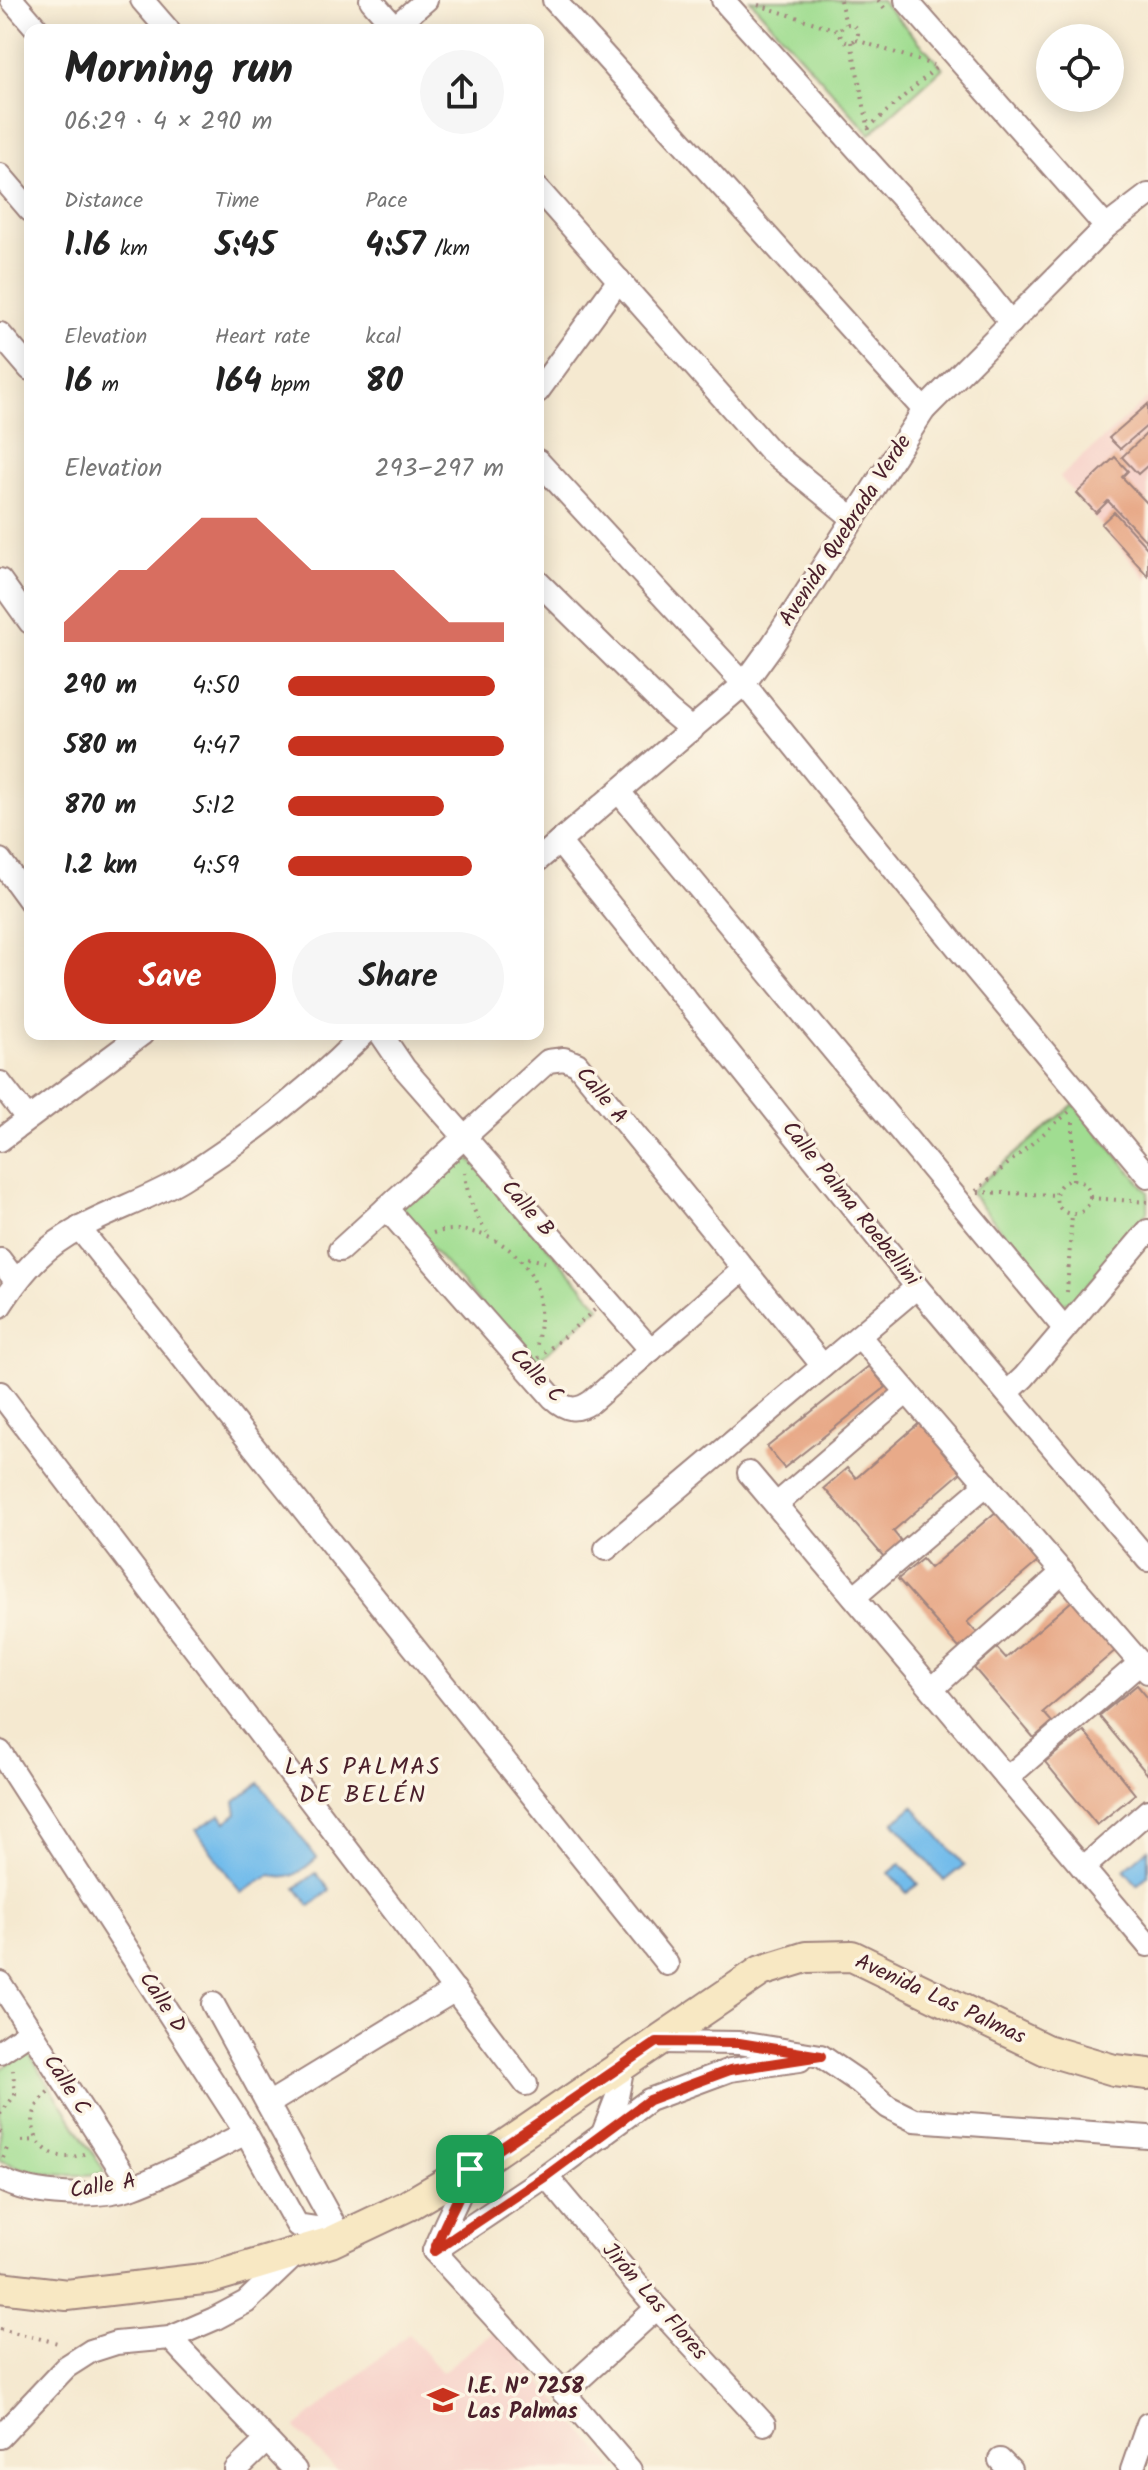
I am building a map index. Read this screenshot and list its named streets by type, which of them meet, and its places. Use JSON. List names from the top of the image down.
{
  "streets": {
    "main road": ["Avenida Las Palmas"],
    "street": [
      "Avenida Quebrada Verde",
      "Calle A",
      "Calle Palma Roebellini",
      "Calle B",
      "Calle C",
      "Calle D",
      "Jirón Las Flores"
    ]
  },
  "crossings": [
    ["Avenida Quebrada Verde", "Calle Palma Roebellini"],
    ["Calle A", "Calle B"],
    ["Calle A", "Calle C"],
    ["Calle A", "Calle D"],
    ["Calle B", "Calle C"],
    ["Avenida Las Palmas", "Calle D"]
  ],
  "districts": ["LAS PALMAS DE BELÉN"],
  "places": {
    "school or university": ["I.E. N° 7258 Las Palmas"]
  },
  "page": {
    "heading": ["Morning run", "06:29 · 4 × 290 m"],
    "stats": [
      ["Distance", "1.16 km"],
      ["Time", "5:45"],
      ["Pace", "4:57 /km"],
      ["Elevation", "16 m"],
      ["Heart rate", "164 bpm"],
      ["kcal", "80"]
    ],
    "chart": ["Elevation", "293–297 m"],
    "list": [
      {
        "name": "290 m",
        "note": "4:50"
      },
      {
        "name": "580 m",
        "note": "4:47"
      },
      {
        "name": "870 m",
        "note": "5:12"
      },
      {
        "name": "1.2 km",
        "note": "4:59"
      }
    ],
    "buttons": ["Save", "Share"]
  }
}
